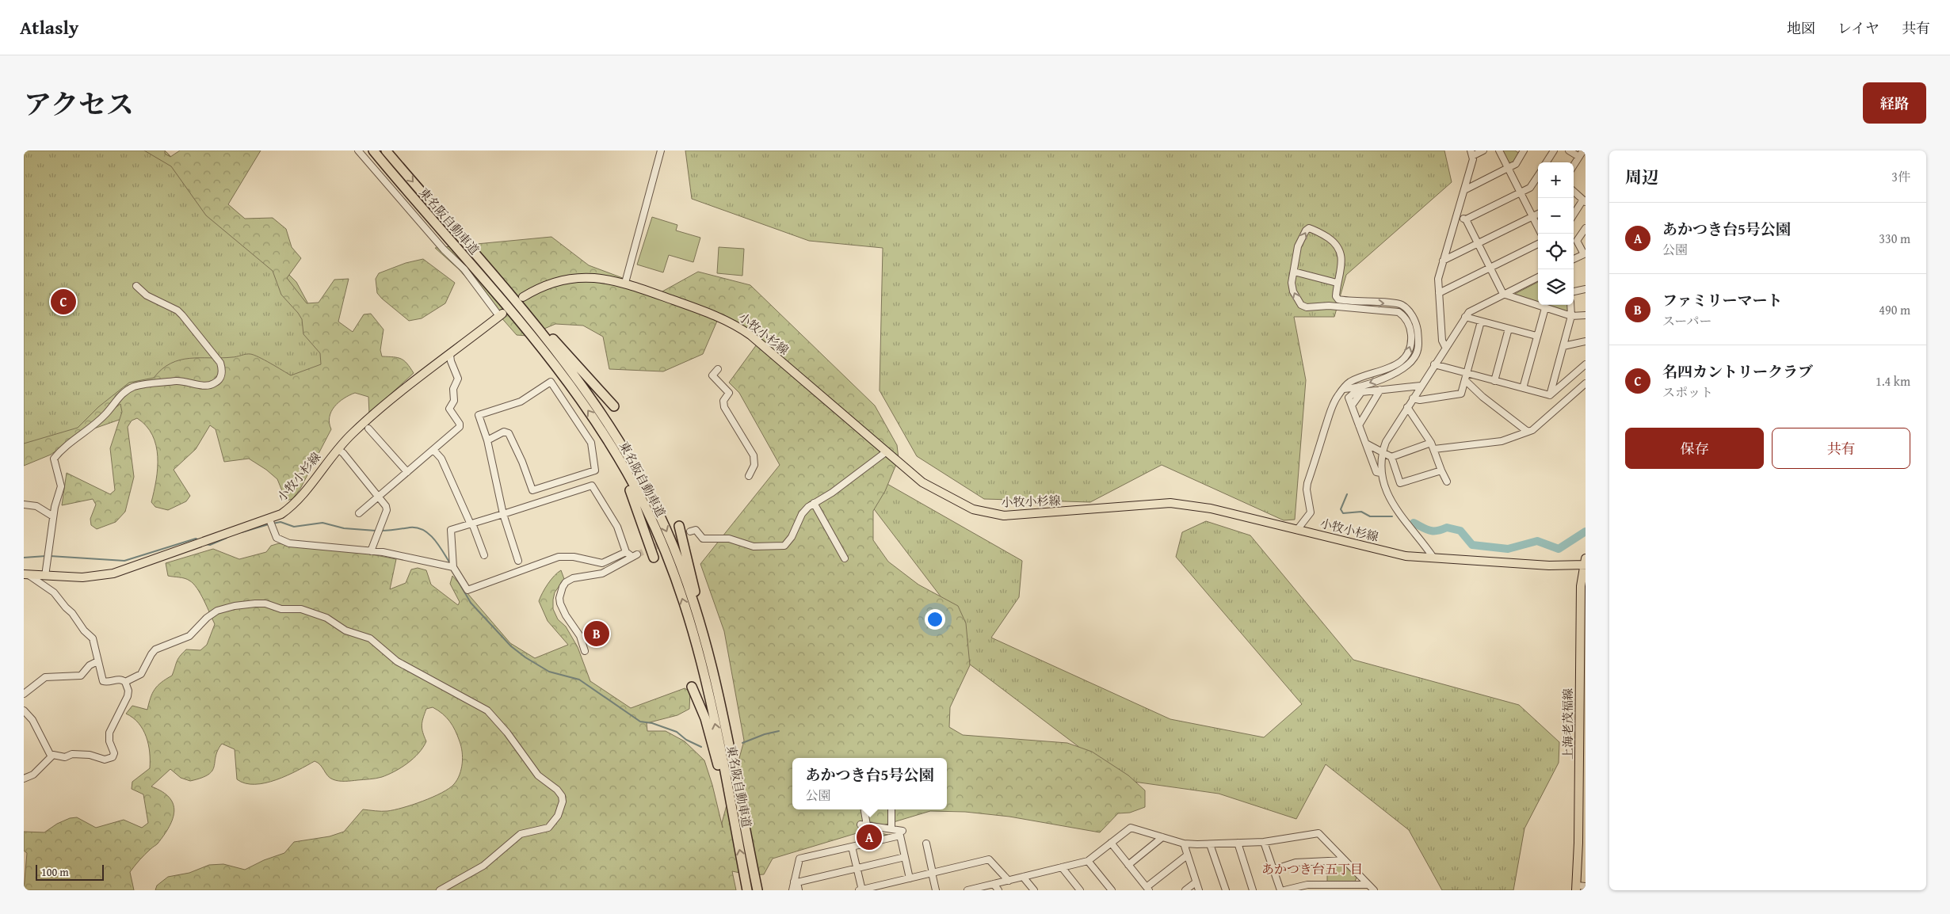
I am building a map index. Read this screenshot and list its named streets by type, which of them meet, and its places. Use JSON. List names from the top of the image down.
{
  "streets": {
    "highway": ["東名阪自動車道"],
    "main road": ["小牧小杉線", "上海老茂福線"]
  },
  "crossings": [
    ["小牧小杉線", "上海老茂福線"]
  ],
  "districts": ["あかつき台五丁目"],
  "scale_bar": "100 m",
  "page": {
    "header": "Atlasly",
    "nav": ["地図", "レイヤ", "共有"],
    "title": "アクセス",
    "buttons": [
      "経路",
      ["保存", "共有"]
    ],
    "heading": ["周辺", "3件"],
    "map_buttons": ["+", "−"],
    "list": [
      {
        "mark": "A",
        "name": "あかつき台5号公園",
        "note": "公園",
        "value": "330 m"
      },
      {
        "mark": "B",
        "name": "ファミリーマート",
        "note": "スーパー",
        "value": "490 m"
      },
      {
        "mark": "C",
        "name": "名四カントリークラブ",
        "note": "スポット",
        "value": "1.4 km"
      }
    ],
    "pins": ["C", "B", "A"],
    "popup": ["あかつき台5号公園", "公園"],
    "scale": "100 m"
  }
}
